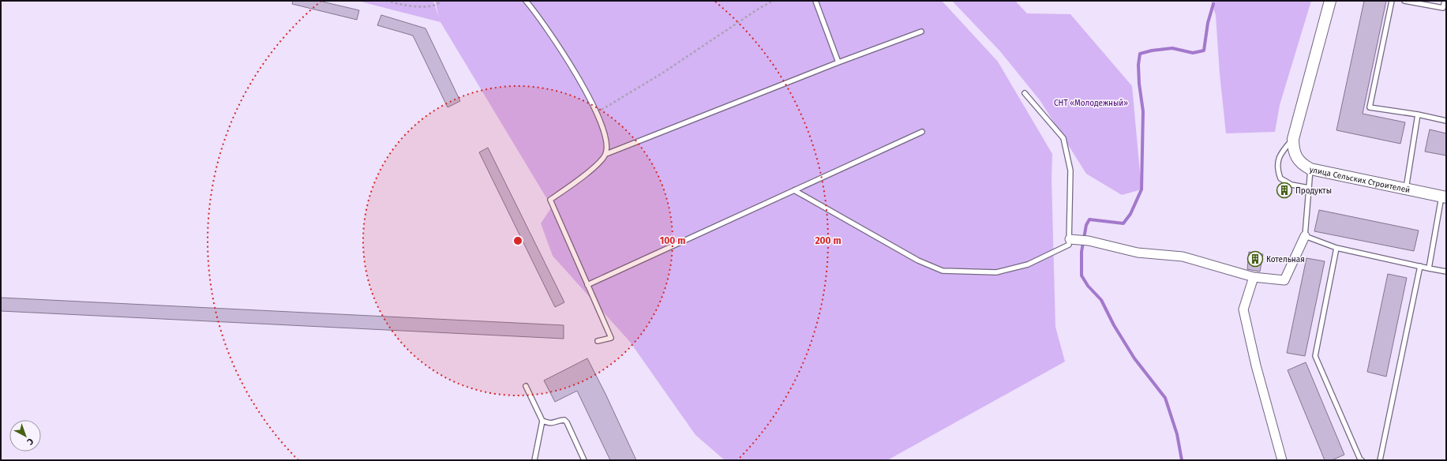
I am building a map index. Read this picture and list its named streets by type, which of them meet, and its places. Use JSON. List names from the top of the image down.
{
  "streets": {
    "street": ["улица Сельских Строителей"]
  },
  "parks": ["СНТ «Молодежный»"],
  "places": {
    "building": ["Продукты", "Котельная"]
  },
  "north": "bottom right",
  "rings": ["100 m", "200 m"]
}
